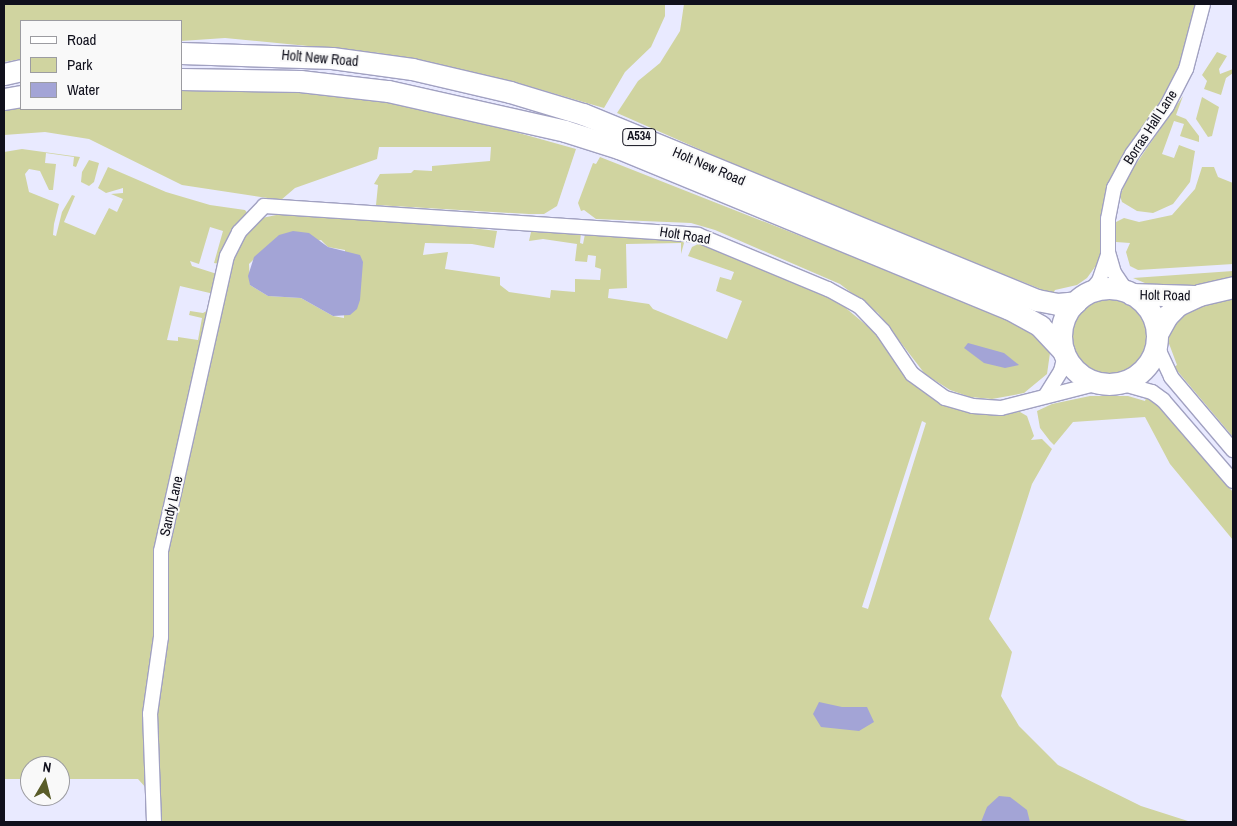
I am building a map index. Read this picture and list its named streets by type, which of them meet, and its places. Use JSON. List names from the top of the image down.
{
  "streets": {
    "highway": ["Holt New Road", "A534", "Holt Road"],
    "street": ["Borras Hall Lane", "Sandy Lane"]
  },
  "crossings": [
    ["Holt New Road", "Borras Hall Lane"],
    ["Holt New Road", "Holt Road"],
    ["Borras Hall Lane", "Holt Road"],
    ["Holt Road", "Sandy Lane"]
  ],
  "legend": ["Road", "Park", "Water"],
  "north": "top"
}
